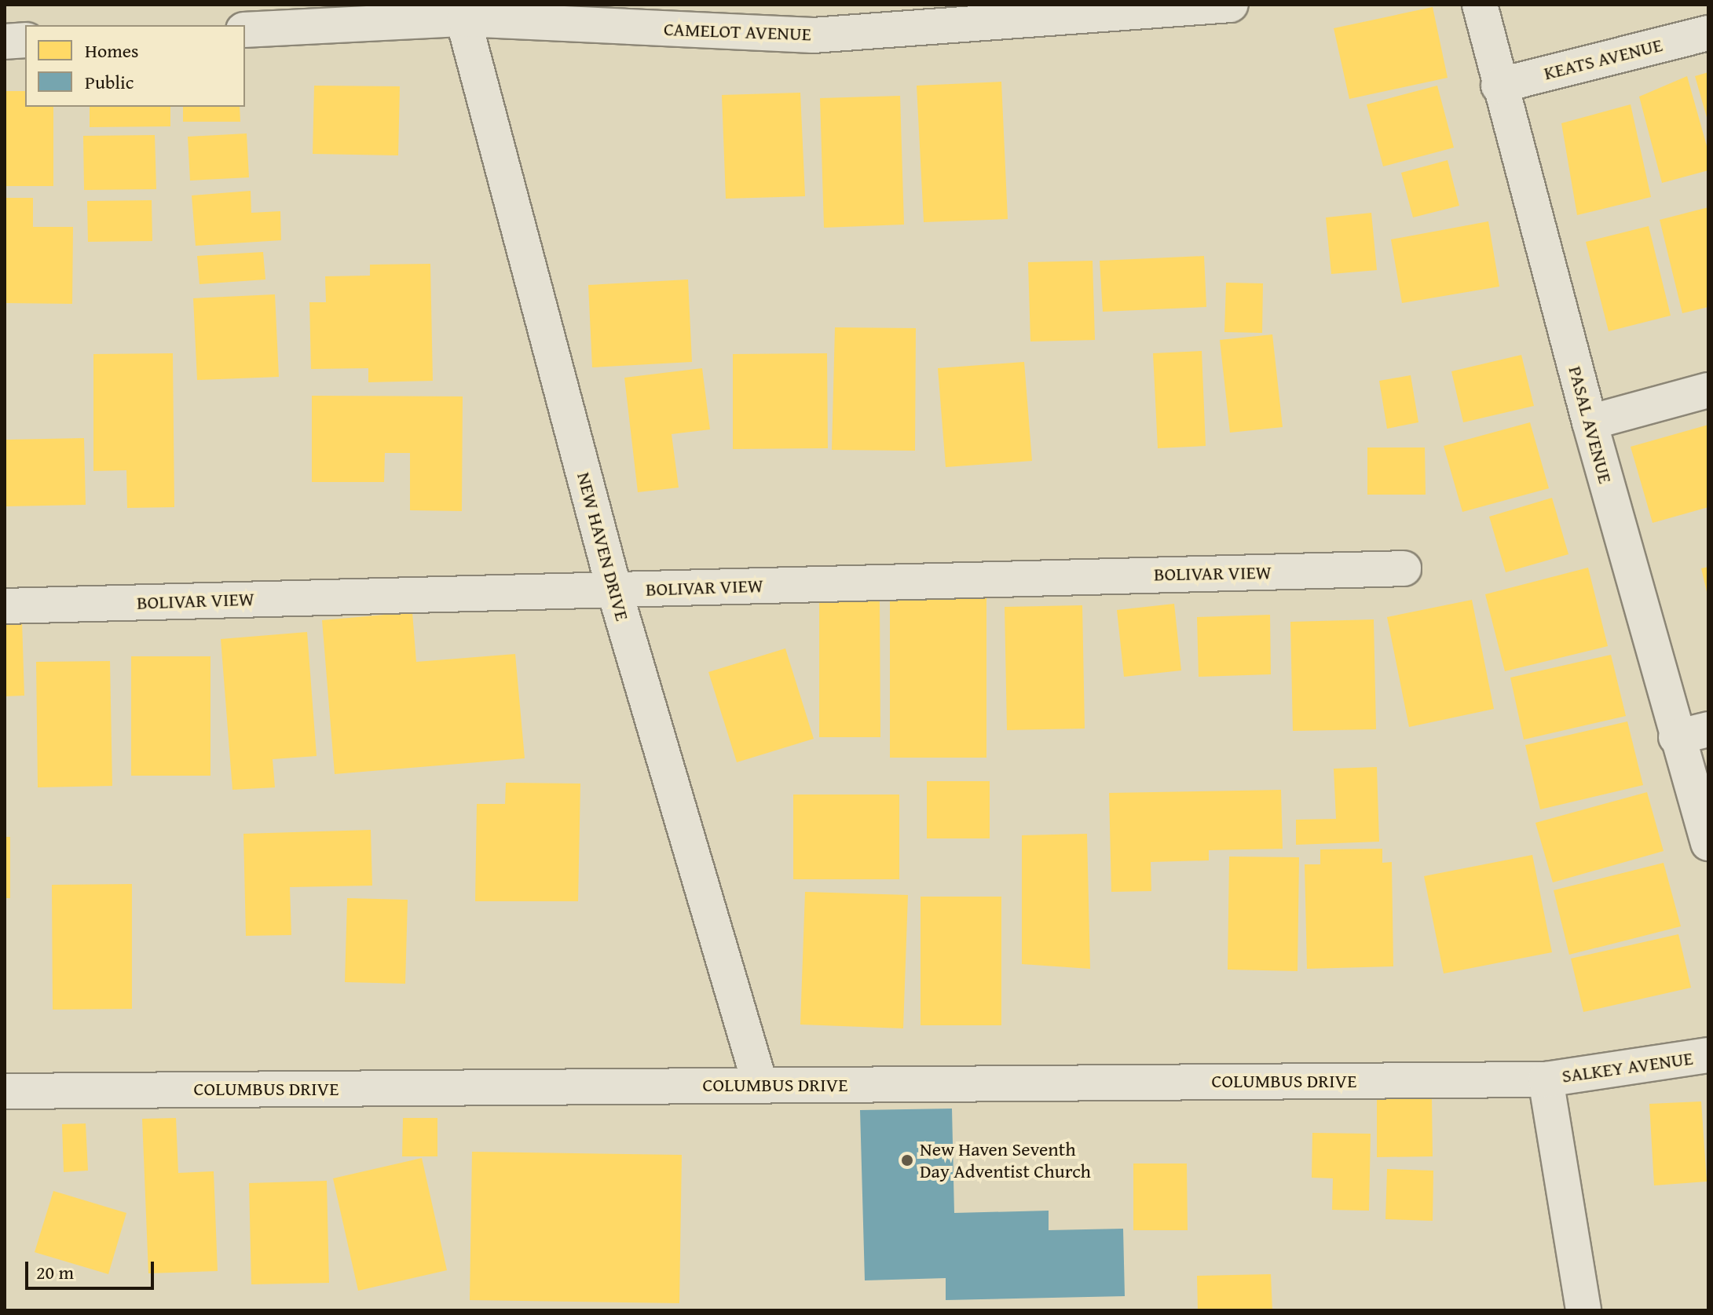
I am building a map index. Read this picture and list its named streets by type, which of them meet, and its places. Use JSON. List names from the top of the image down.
{
  "streets": {
    "street": [
      "CAMELOT AVENUE",
      "KEATS AVENUE",
      "PASAL AVENUE",
      "NEW HAVEN DRIVE",
      "BOLIVAR VIEW",
      "SALKEY AVENUE",
      "COLUMBUS DRIVE"
    ]
  },
  "crossings": [
    ["CAMELOT AVENUE", "NEW HAVEN DRIVE"],
    ["KEATS AVENUE", "PASAL AVENUE"],
    ["NEW HAVEN DRIVE", "BOLIVAR VIEW"],
    ["NEW HAVEN DRIVE", "COLUMBUS DRIVE"],
    ["SALKEY AVENUE", "COLUMBUS DRIVE"]
  ],
  "places": ["New Haven Seventh Day Adventist Church"],
  "legend": ["Homes", "Public"],
  "scale_bar": "20 m"
}
